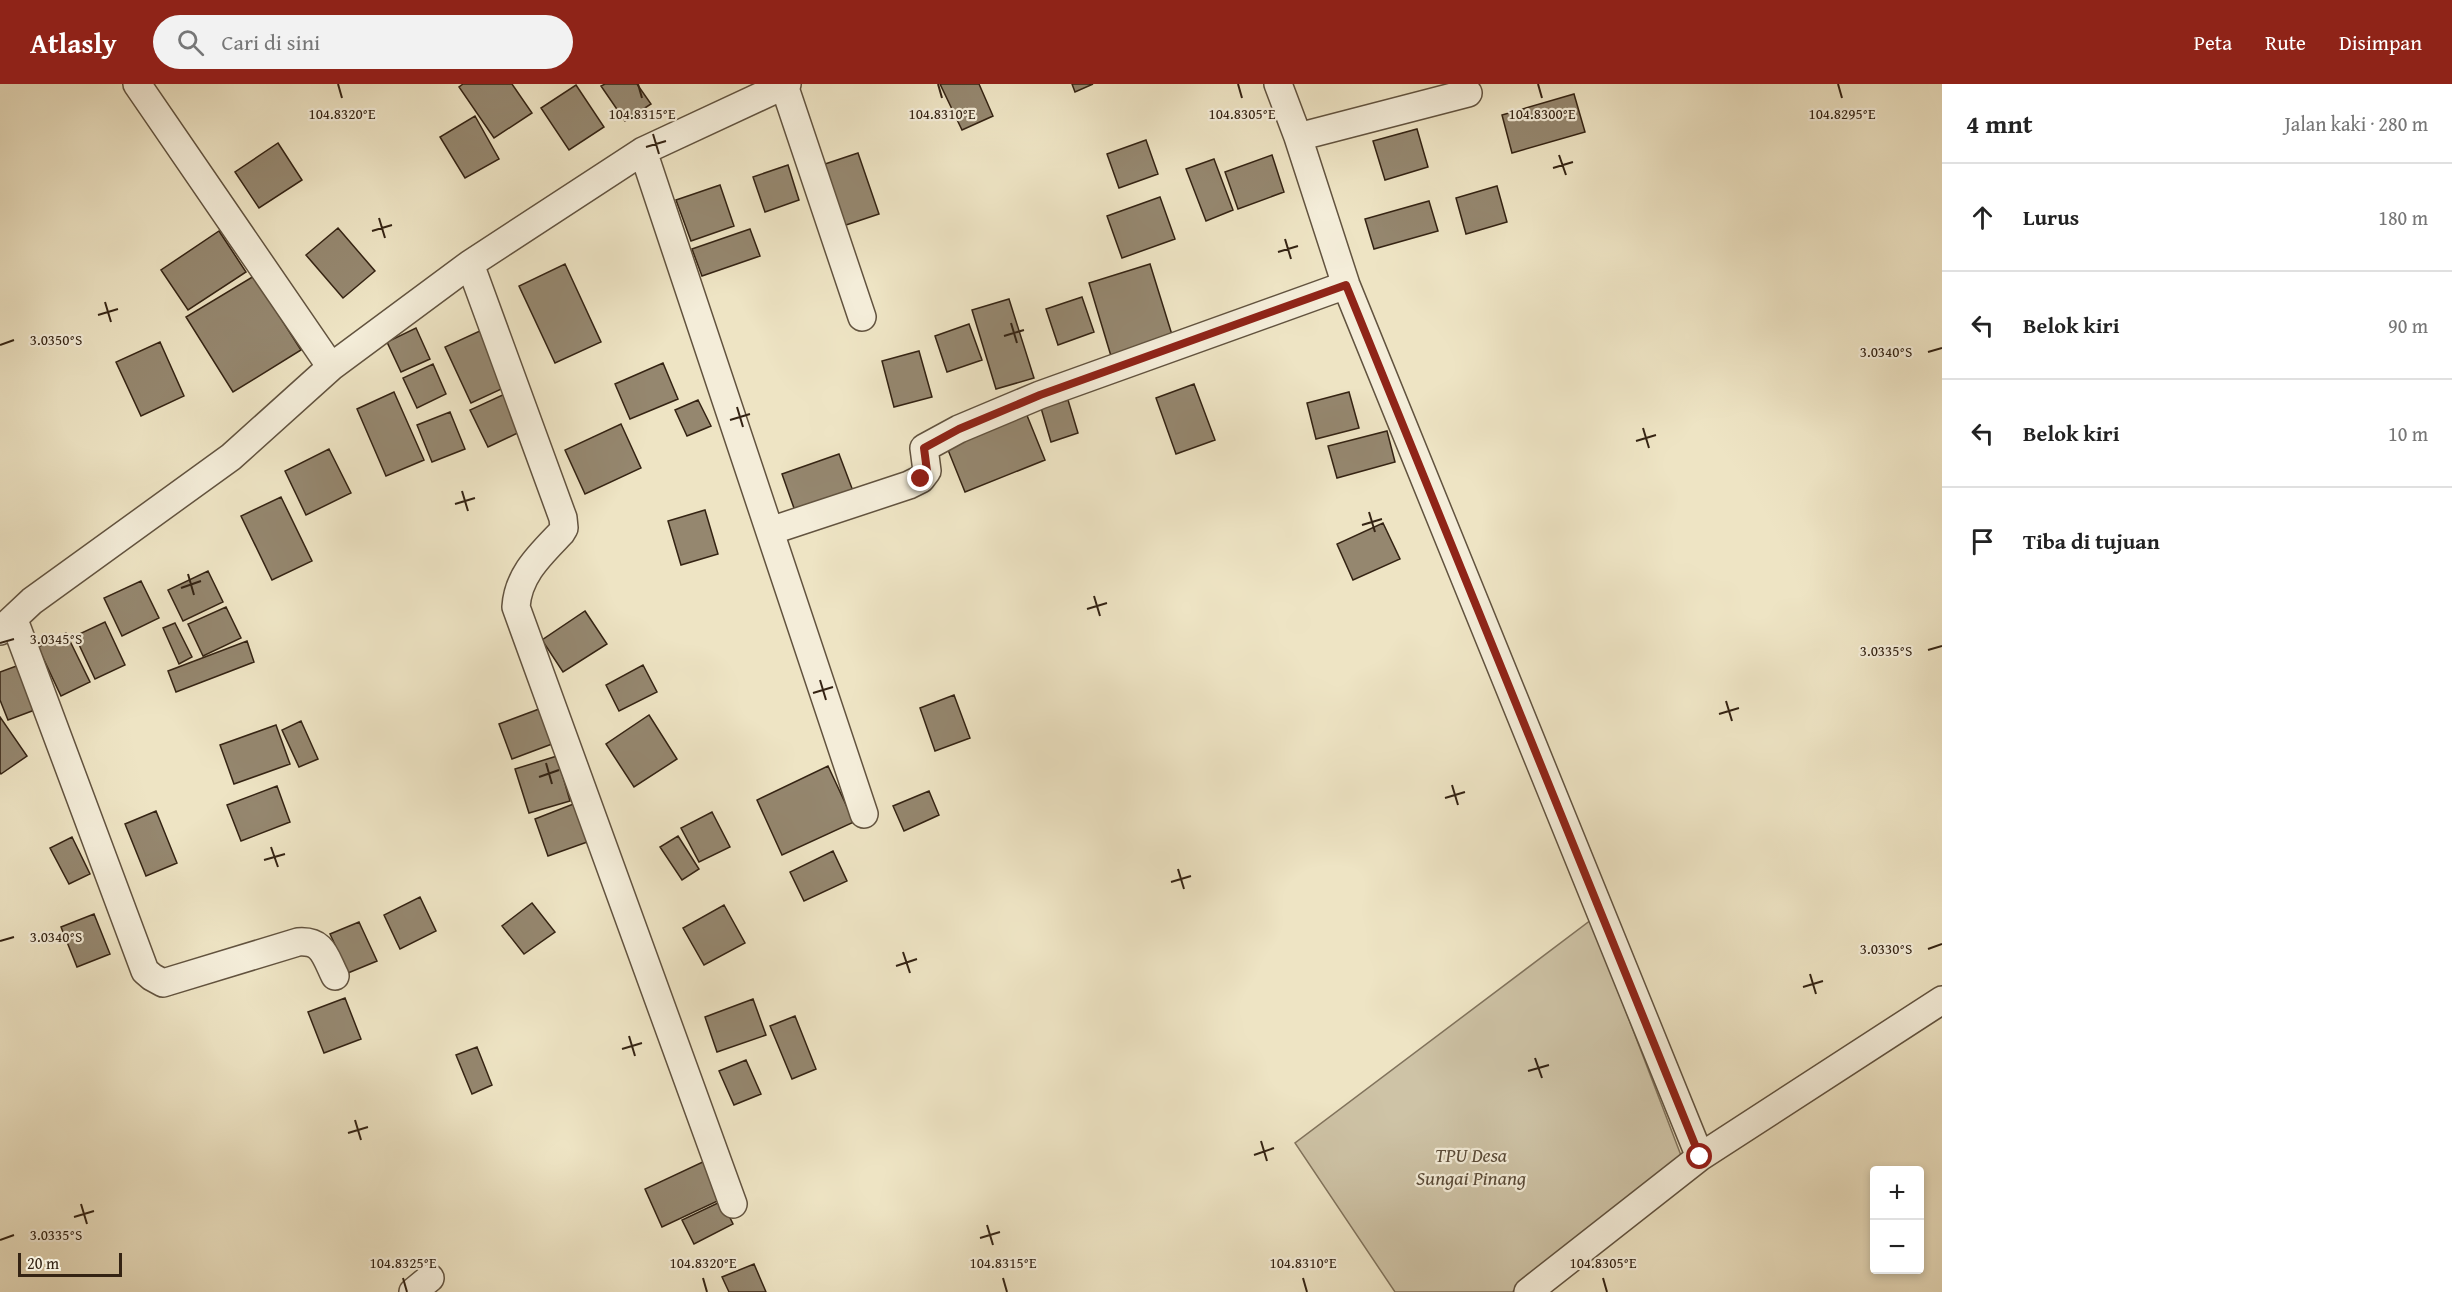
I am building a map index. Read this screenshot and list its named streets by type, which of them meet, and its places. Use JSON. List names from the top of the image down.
{
  "parks": ["TPU Desa Sungai Pinang"],
  "scale_bar": "20 m",
  "page": {
    "header": "Atlasly",
    "search": "Cari di sini",
    "nav": ["Peta", "Rute", "Disimpan"],
    "heading": ["4 mnt", "Jalan kaki · 280 m"],
    "list": [
      ["Lurus", "180 m"],
      ["Belok kiri", "90 m"],
      ["Belok kiri", "10 m"],
      "Tiba di tujuan"
    ],
    "map_buttons": ["+", "−"],
    "scale": "20 m"
  },
  "coordinates": [
    "104.8320°E",
    "104.8315°E",
    "104.8310°E",
    "104.8305°E",
    "104.8300°E",
    "104.8295°E",
    "3.0350°S",
    "3.0340°S",
    "3.0345°S",
    "3.0335°S",
    "3.0330°S",
    "104.8325°E"
  ]
}
